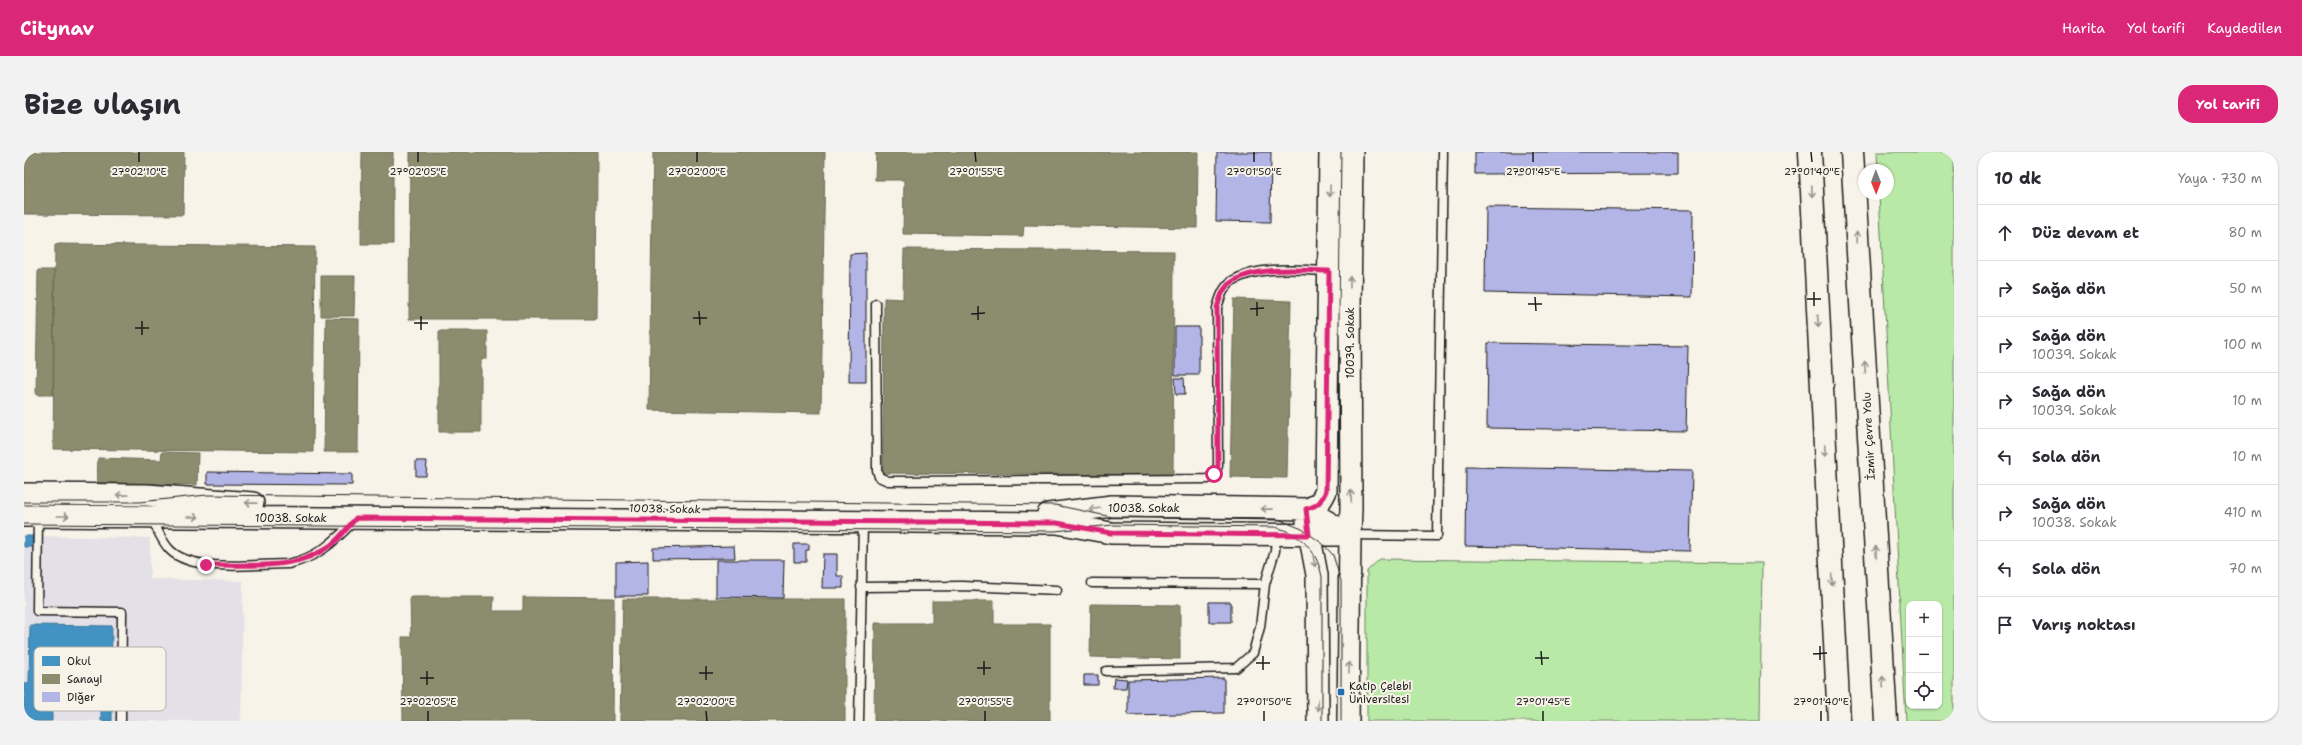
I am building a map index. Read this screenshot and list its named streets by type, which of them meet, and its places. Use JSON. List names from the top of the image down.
{
  "streets": {
    "highway": ["İzmir Çevre Yolu"],
    "street": ["10039. Sokak", "10038. Sokak"]
  },
  "crossings": [
    ["10039. Sokak", "10038. Sokak"]
  ],
  "places": {
    "transit": ["Katip Çelebi Üniversitesi"]
  },
  "legend": ["Okul", "Sanayi", "Diğer"],
  "north": "bottom",
  "page": {
    "header": "Citynav",
    "nav": ["Harita", "Yol tarifi", "Kaydedilen"],
    "title": "Bize ulaşın",
    "buttons": "Yol tarifi",
    "heading": ["10 dk", "Yaya · 730 m"],
    "list": [
      ["Düz devam et", "80 m"],
      ["Sağa dön", "50 m"],
      ["Sağa dön", "10039. Sokak", "100 m"],
      ["Sağa dön", "10039. Sokak", "10 m"],
      ["Sola dön", "10 m"],
      ["Sağa dön", "10038. Sokak", "410 m"],
      ["Sola dön", "70 m"],
      "Varış noktası"
    ],
    "map_buttons": ["+", "−"]
  },
  "coordinates": [
    "27°02'10\"E",
    "27°02'05\"E",
    "27°02'00\"E",
    "27°01'55\"E",
    "27°01'50\"E",
    "27°01'45\"E",
    "27°01'40\"E"
  ]
}
